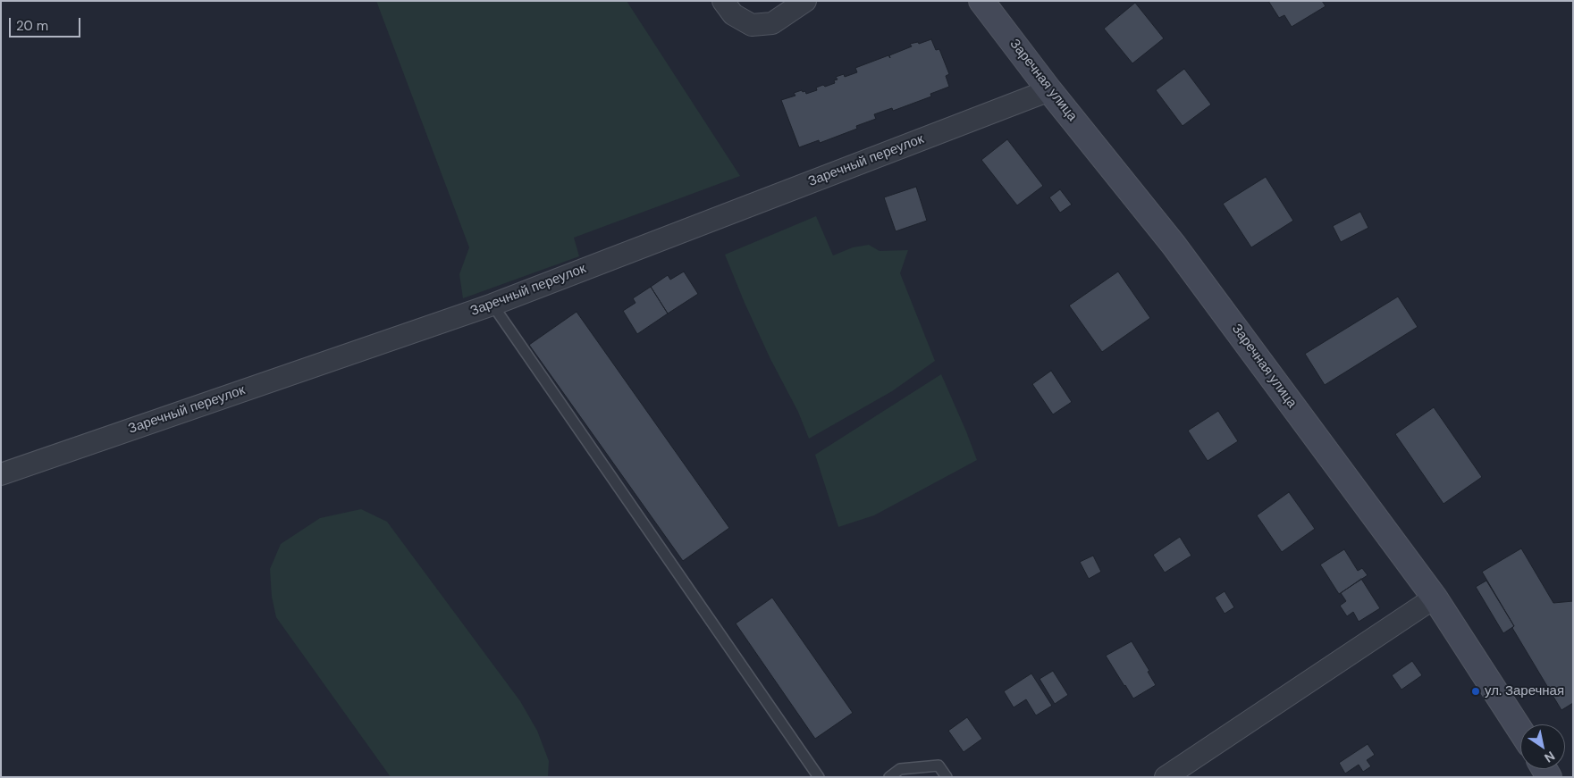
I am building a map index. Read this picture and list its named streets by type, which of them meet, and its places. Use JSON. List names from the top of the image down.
{
  "streets": {
    "main road": ["Заречная улица"],
    "street": ["Заречный переулок"]
  },
  "crossings": [
    ["Заречная улица", "Заречный переулок"]
  ],
  "places": ["ул. Заречная"],
  "scale_bar": "20 m",
  "north": "bottom right"
}
